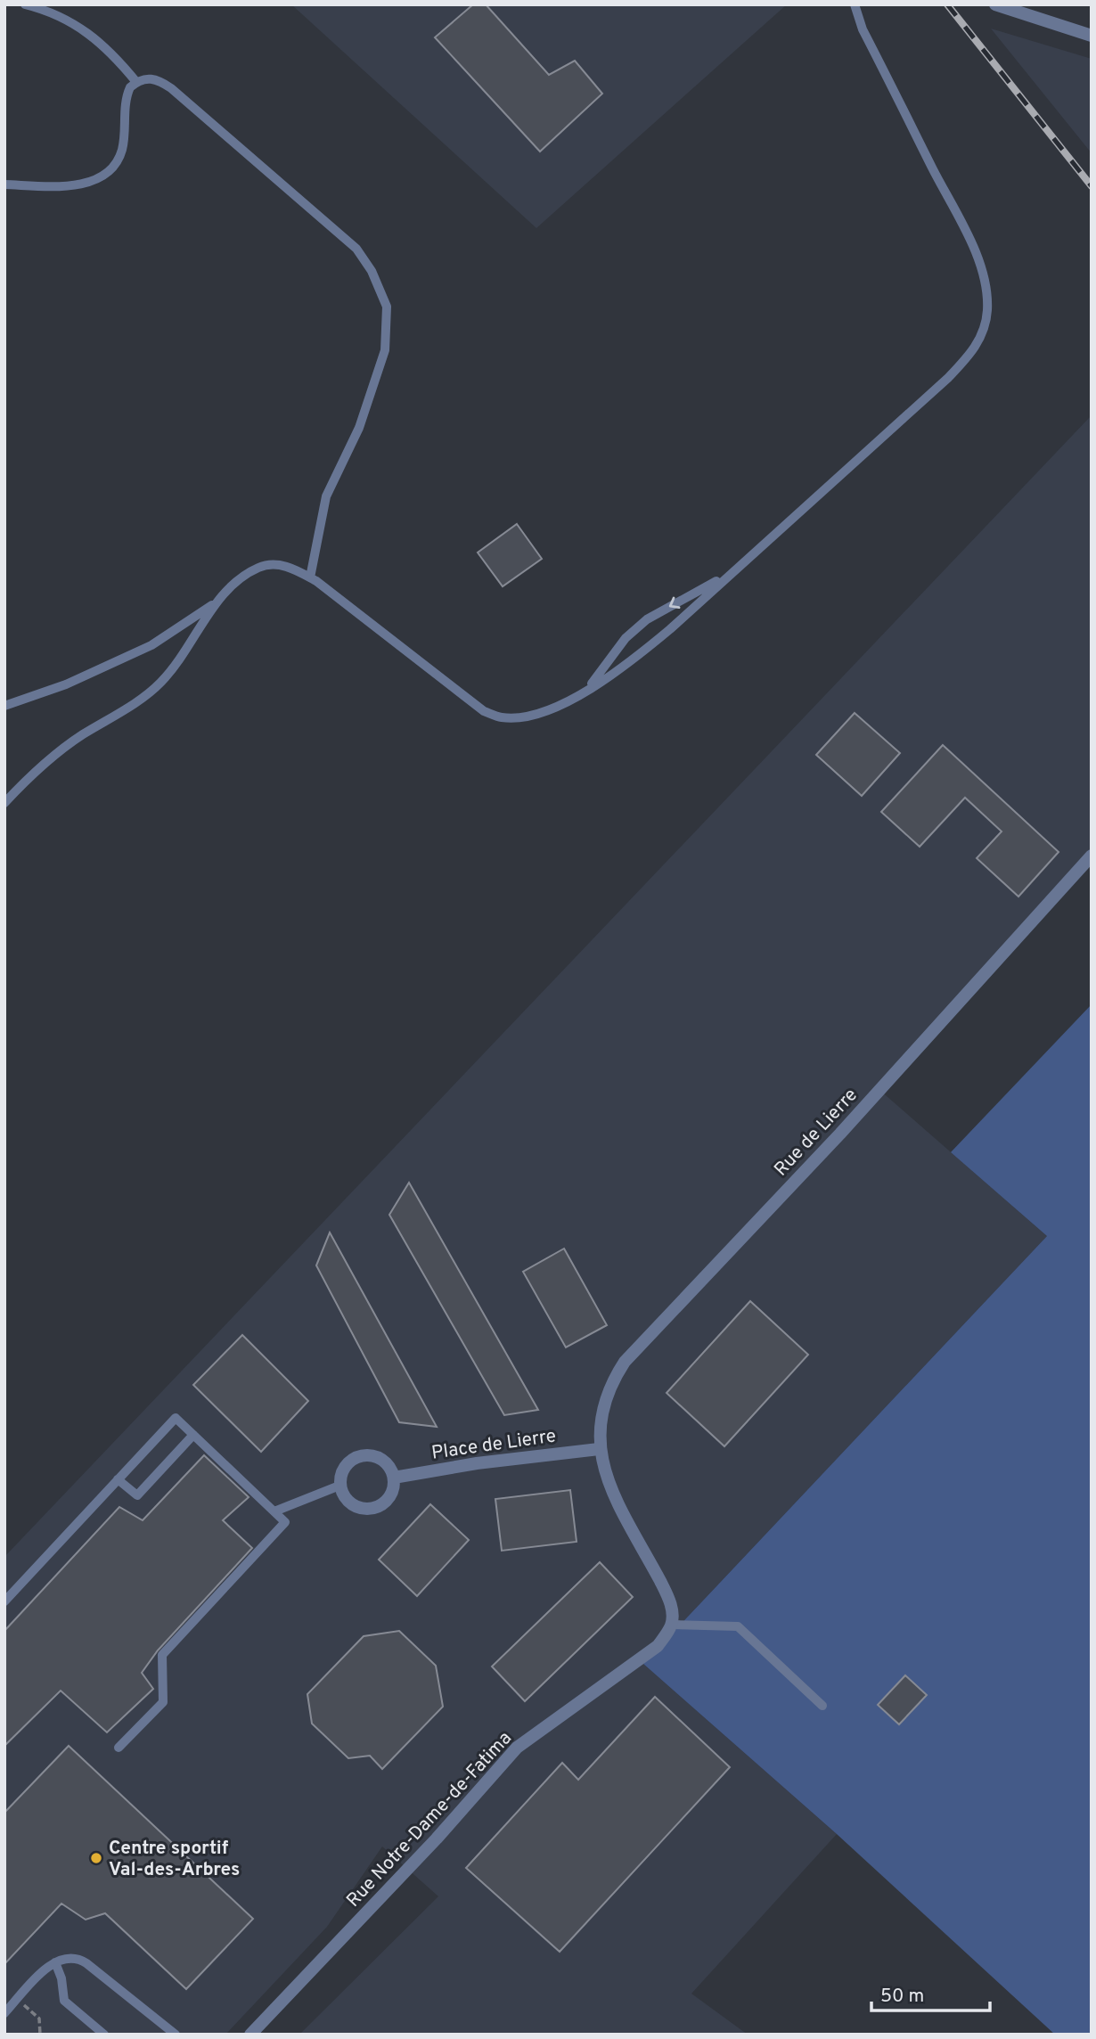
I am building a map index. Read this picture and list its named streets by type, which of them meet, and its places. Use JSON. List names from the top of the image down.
{
  "streets": {
    "street": ["Rue de Lierre", "Place de Lierre", "Rue Notre-Dame-de-Fatima"]
  },
  "crossings": [
    ["Rue de Lierre", "Place de Lierre"]
  ],
  "places": ["Centre sportif Val-des-Arbres"],
  "scale_bar": "50 m"
}
